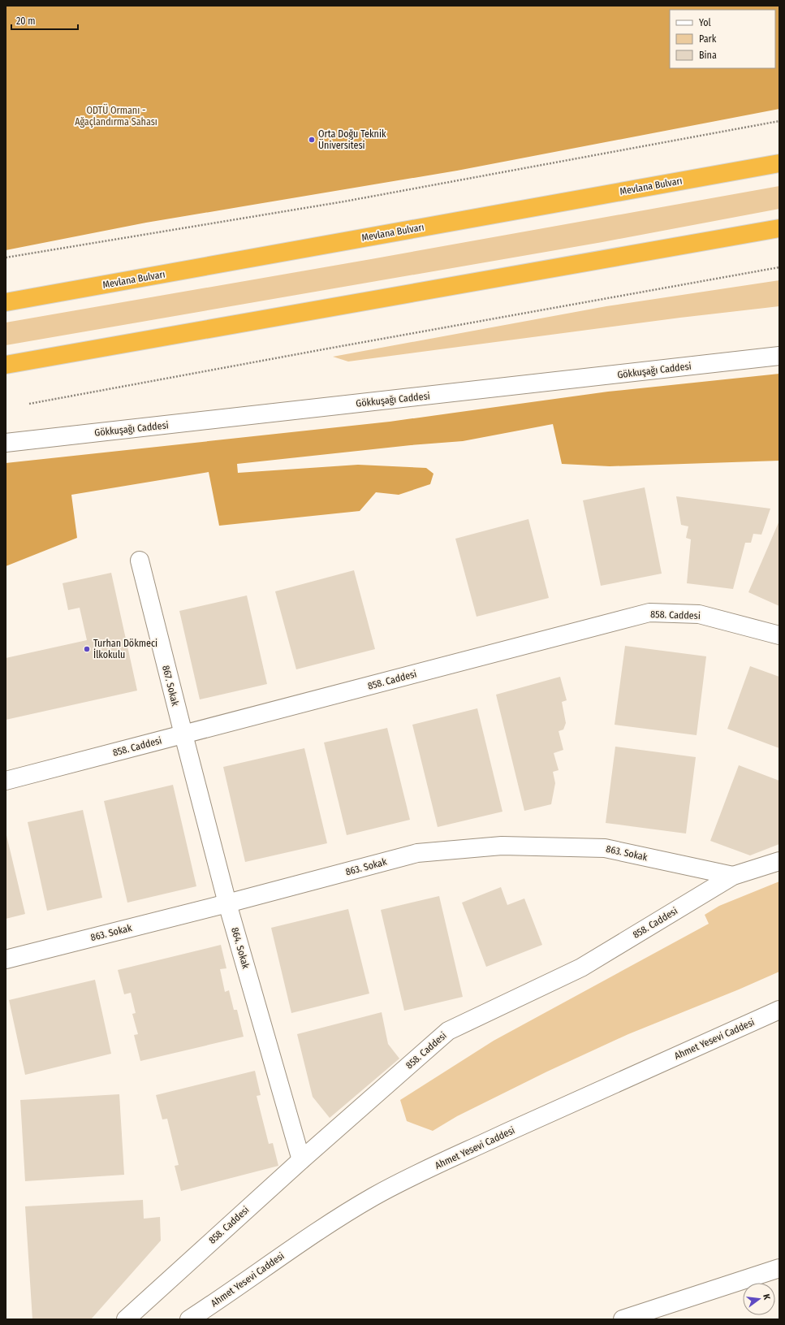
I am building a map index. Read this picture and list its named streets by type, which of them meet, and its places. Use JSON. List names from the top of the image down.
{
  "streets": {
    "highway": ["Mevlana Bulvarı"],
    "street": [
      "Gökkuşağı Caddesi",
      "858. Caddesi",
      "867. Sokak",
      "863. Sokak",
      "864. Sokak",
      "Ahmet Yesevi Caddesi"
    ]
  },
  "crossings": [
    ["858. Caddesi", "867. Sokak"],
    ["858. Caddesi", "863. Sokak"],
    ["858. Caddesi", "864. Sokak"],
    ["867. Sokak", "864. Sokak"],
    ["863. Sokak", "864. Sokak"]
  ],
  "parks": ["ODTÜ Ormanı - Ağaçlandırma Sahası"],
  "places": ["Orta Doğu Teknik Üniversitesi", "Turhan Dökmeci İlkokulu"],
  "legend": ["Yol", "Park", "Bina"],
  "scale_bar": "20 m",
  "north": "right"
}
